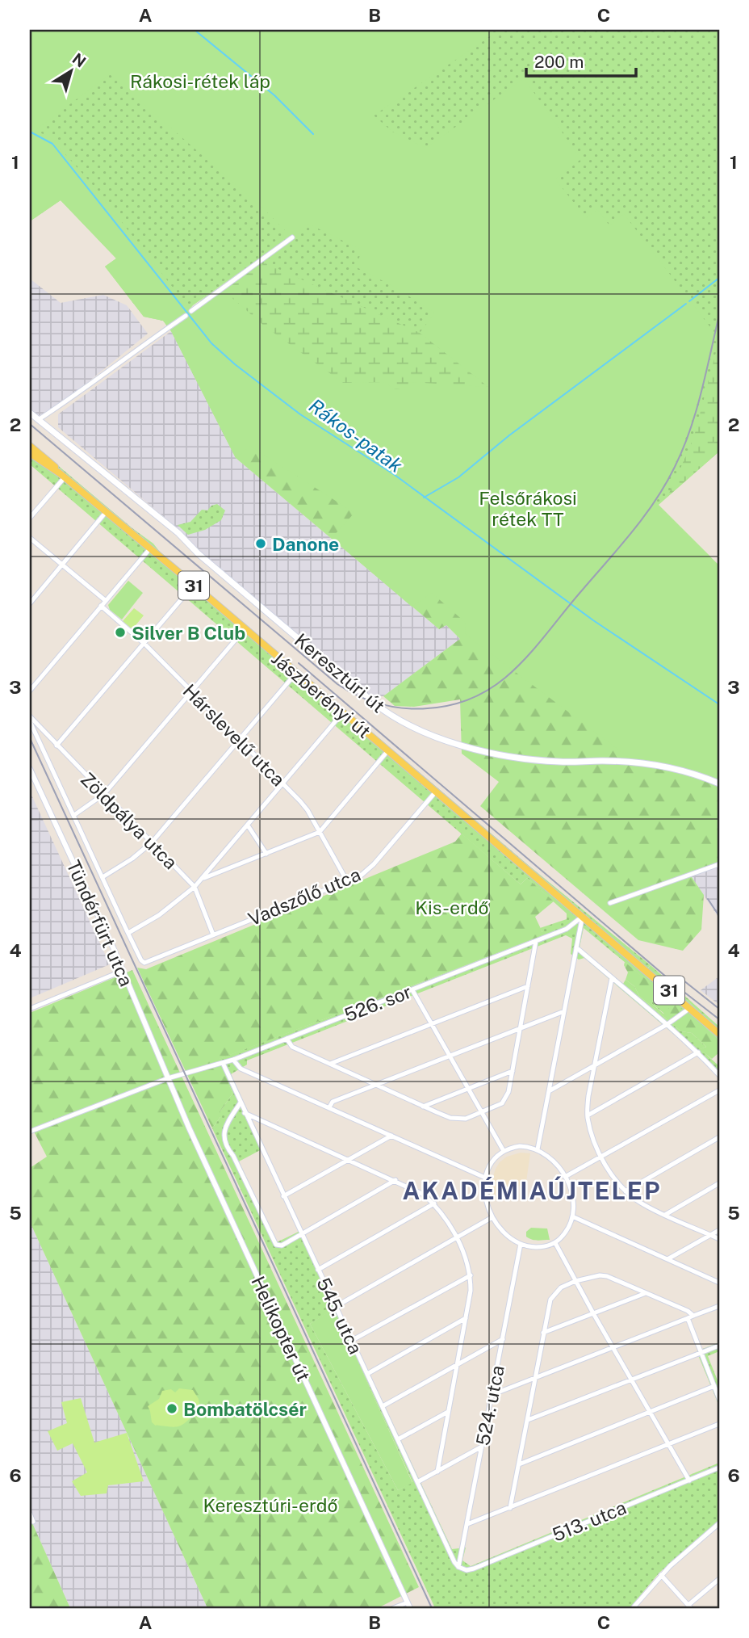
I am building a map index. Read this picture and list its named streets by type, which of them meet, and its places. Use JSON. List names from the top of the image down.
{
  "streets": {
    "main road": ["31", "Keresztúri út", "Jászberényi út"],
    "street": [
      "Hárslevelű utca",
      "Zöldpálya utca",
      "Vadszőlő utca",
      "Tündérfürt utca",
      "526. sor",
      "545. utca",
      "Helikopter út",
      "524. utca",
      "513. utca"
    ]
  },
  "crossings": [
    ["31", "Jászberényi út"],
    ["31", "526. sor"],
    ["Jászberényi út", "Vadszőlő utca"],
    ["Jászberényi út", "526. sor"],
    ["Hárslevelű utca", "Vadszőlő utca"],
    ["Zöldpálya utca", "Vadszőlő utca"],
    ["Tündérfürt utca", "526. sor"],
    ["Tündérfürt utca", "Helikopter út"],
    ["526. sor", "545. utca"],
    ["526. sor", "Helikopter út"],
    ["545. utca", "524. utca"],
    ["545. utca", "513. utca"],
    ["524. utca", "513. utca"]
  ],
  "districts": ["AKADÉMIAÚJTELEP"],
  "water": ["Rákos-patak"],
  "parks": [
    "Rákosi-rétek láp",
    "Felsőrákosi rétek TT",
    "Kis-erdő",
    "Keresztúri-erdő"
  ],
  "places": ["Danone", "Silver B Club", "Bombatölcsér"],
  "scale_bar": "200 m",
  "north": "top right",
  "grid": {
    "columns": ["A", "B", "C"],
    "rows": [
      "1",
      "2",
      "3",
      "4",
      "5",
      "6"
    ]
  }
}
